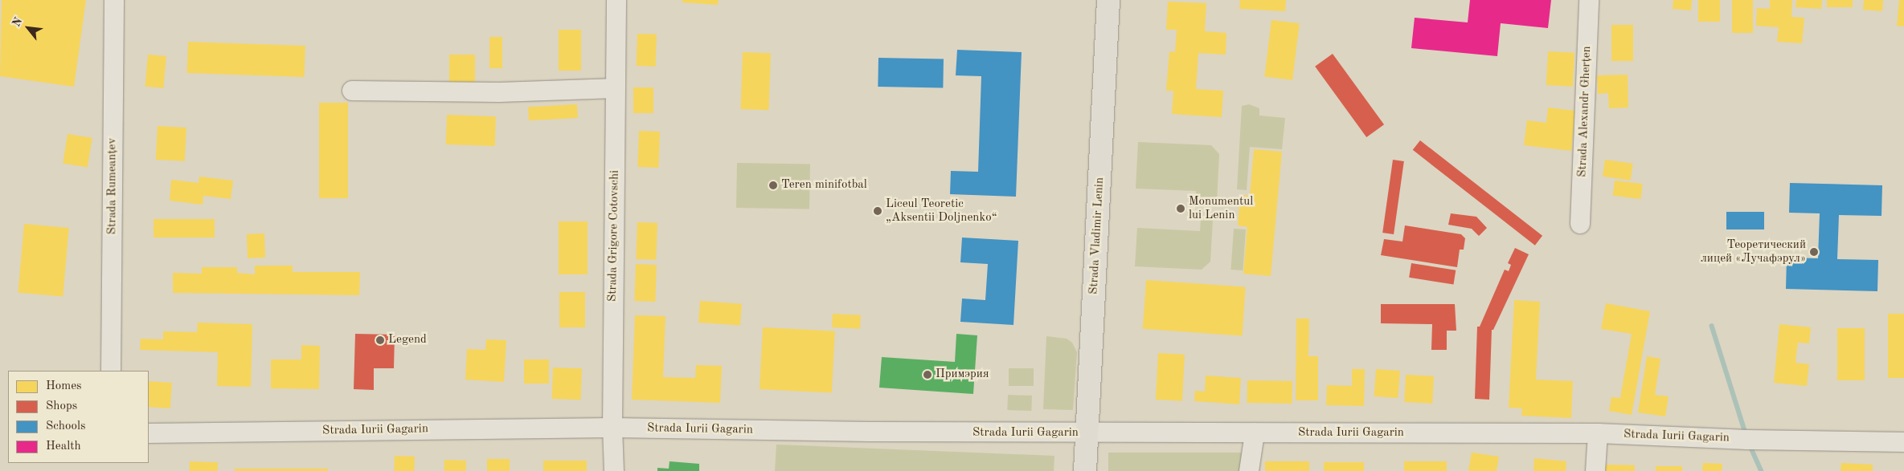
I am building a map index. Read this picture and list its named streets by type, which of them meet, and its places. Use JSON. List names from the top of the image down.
{
  "streets": {
    "main road": ["Strada Vladimir Lenin"],
    "street": [
      "Strada Alexandr Gherțen",
      "Strada Rumeanțev",
      "Strada Grigore Cotovschi",
      "Strada Iurii Gagarin"
    ]
  },
  "crossings": [
    ["Strada Grigore Cotovschi", "Strada Iurii Gagarin"],
    ["Strada Vladimir Lenin", "Strada Iurii Gagarin"]
  ],
  "places": [
    "Teren minifotbal",
    "Monumentul lui Lenin",
    "Liceul Teoretic „Aksentii Doljnenko“",
    "Теоретический лицей «Лучафэрул»",
    "Legend",
    "Примэрия"
  ],
  "legend": [
    "Homes",
    "Shops",
    "Schools",
    "Health"
  ],
  "north": "top left"
}
